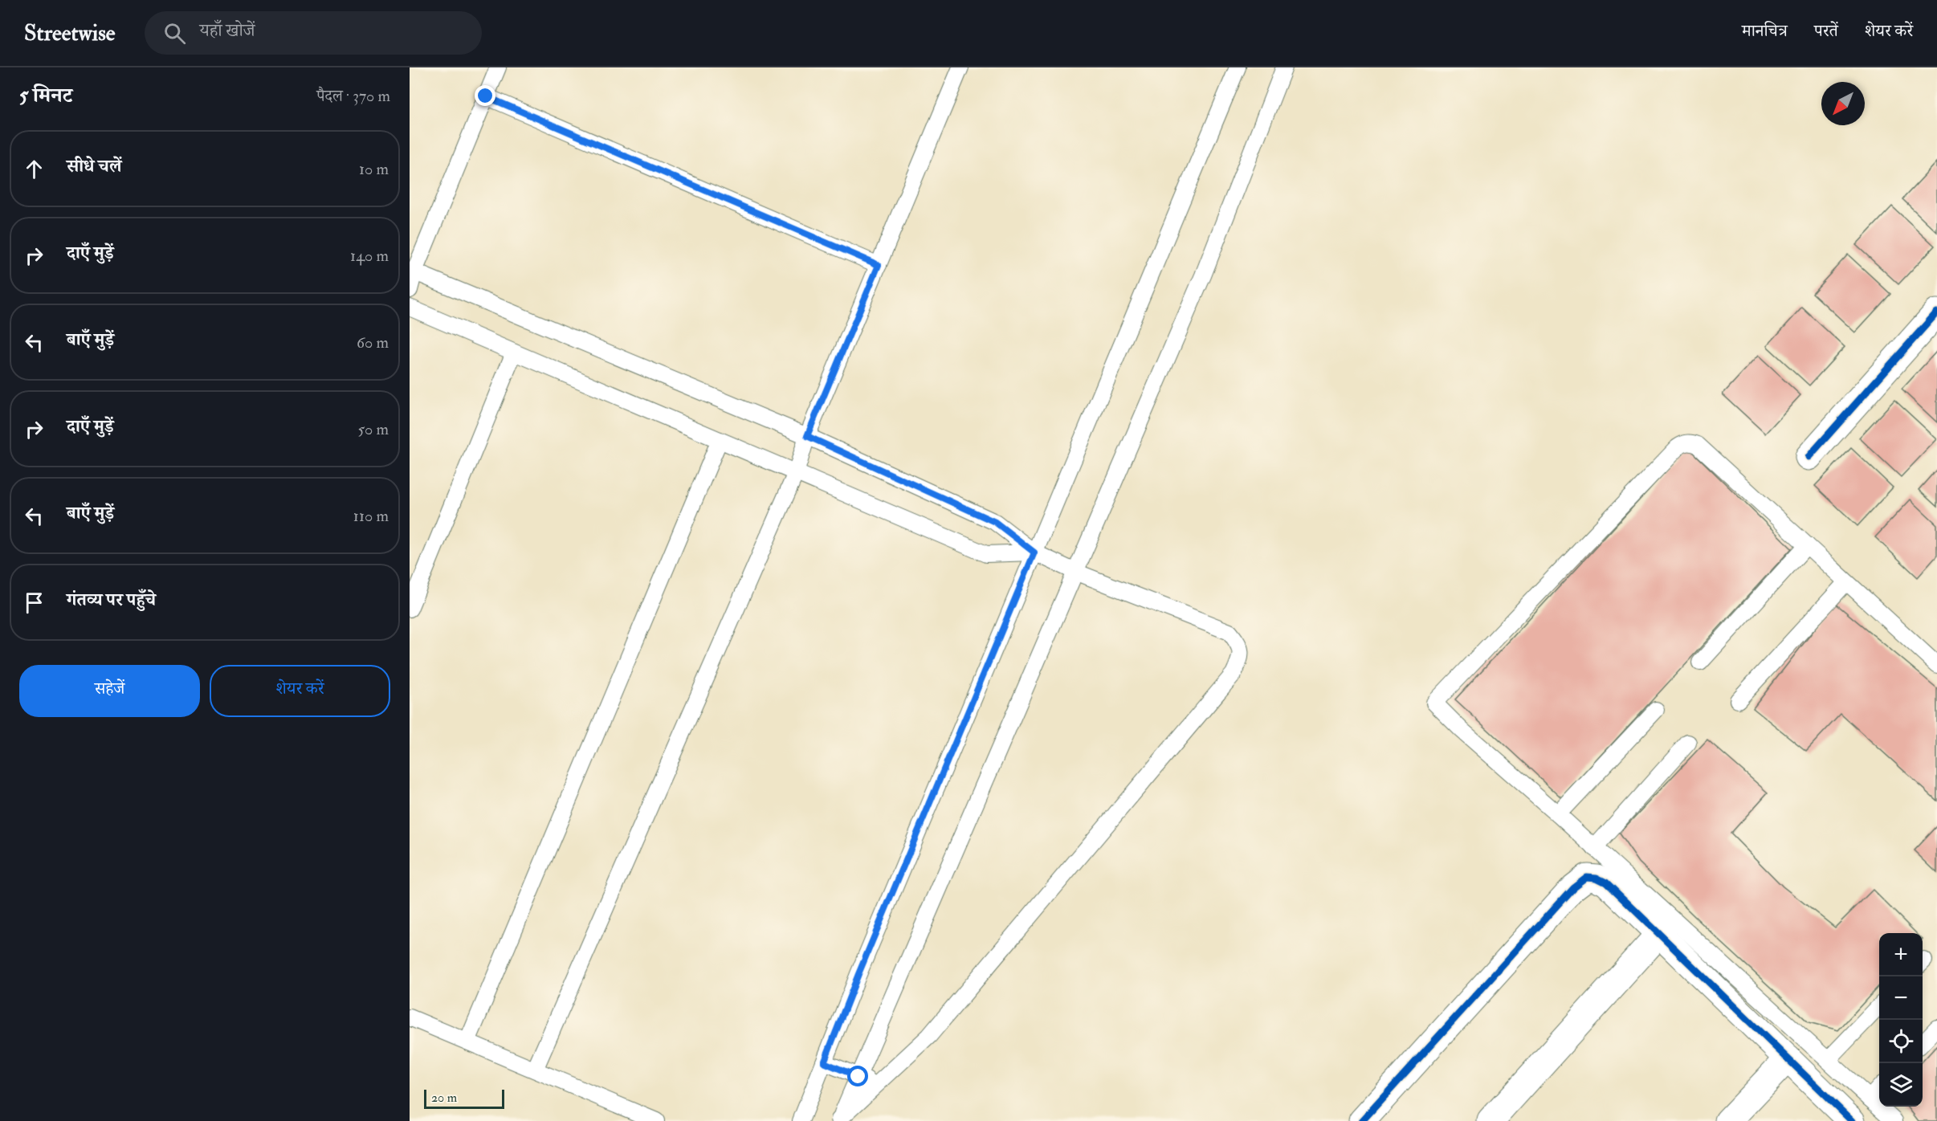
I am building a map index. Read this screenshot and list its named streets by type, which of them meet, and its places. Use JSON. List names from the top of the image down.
{
  "scale_bar": "20 m",
  "north": "bottom left",
  "page": {
    "header": "Streetwise",
    "search": "यहाँ खोजें",
    "nav": ["मानचित्र", "परतें", "शेयर करें"],
    "heading": ["5 मिनट", "पैदल · 370 m"],
    "list": [
      ["सीधे चलें", "10 m"],
      ["दाएँ मुड़ें", "140 m"],
      ["बाएँ मुड़ें", "60 m"],
      ["दाएँ मुड़ें", "50 m"],
      ["बाएँ मुड़ें", "110 m"],
      "गंतव्य पर पहुँचे"
    ],
    "buttons": ["सहेजें", "शेयर करें"],
    "map_buttons": ["+", "−"],
    "scale": "20 m"
  }
}
